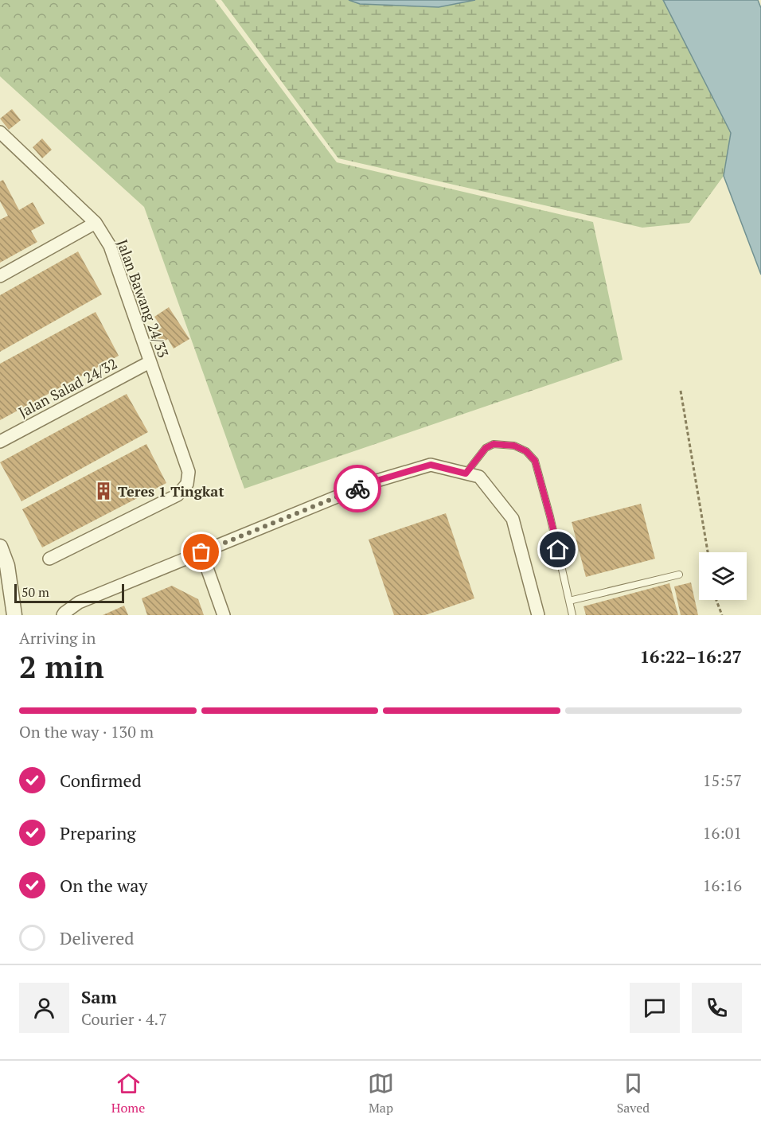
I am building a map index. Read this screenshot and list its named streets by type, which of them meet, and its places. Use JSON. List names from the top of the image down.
{
  "streets": {
    "street": ["Jalan Bawang 24/33", "Jalan Salad 24/32"]
  },
  "crossings": [
    ["Jalan Bawang 24/33", "Jalan Salad 24/32"]
  ],
  "places": {
    "building": ["Teres 1 Tingkat"]
  },
  "scale_bar": "50 m",
  "page": {
    "scale": "50 m",
    "heading": ["2 min", "Arriving in", "16:22–16:27"],
    "panel": ["Sam", "Courier · 4.7"],
    "bar": "On the way · 130 m",
    "list": [
      ["Confirmed", "15:57"],
      ["Preparing", "16:01"],
      ["On the way", "16:16"],
      "Delivered"
    ],
    "tabs": ["Home", "Map", "Saved"]
  }
}
